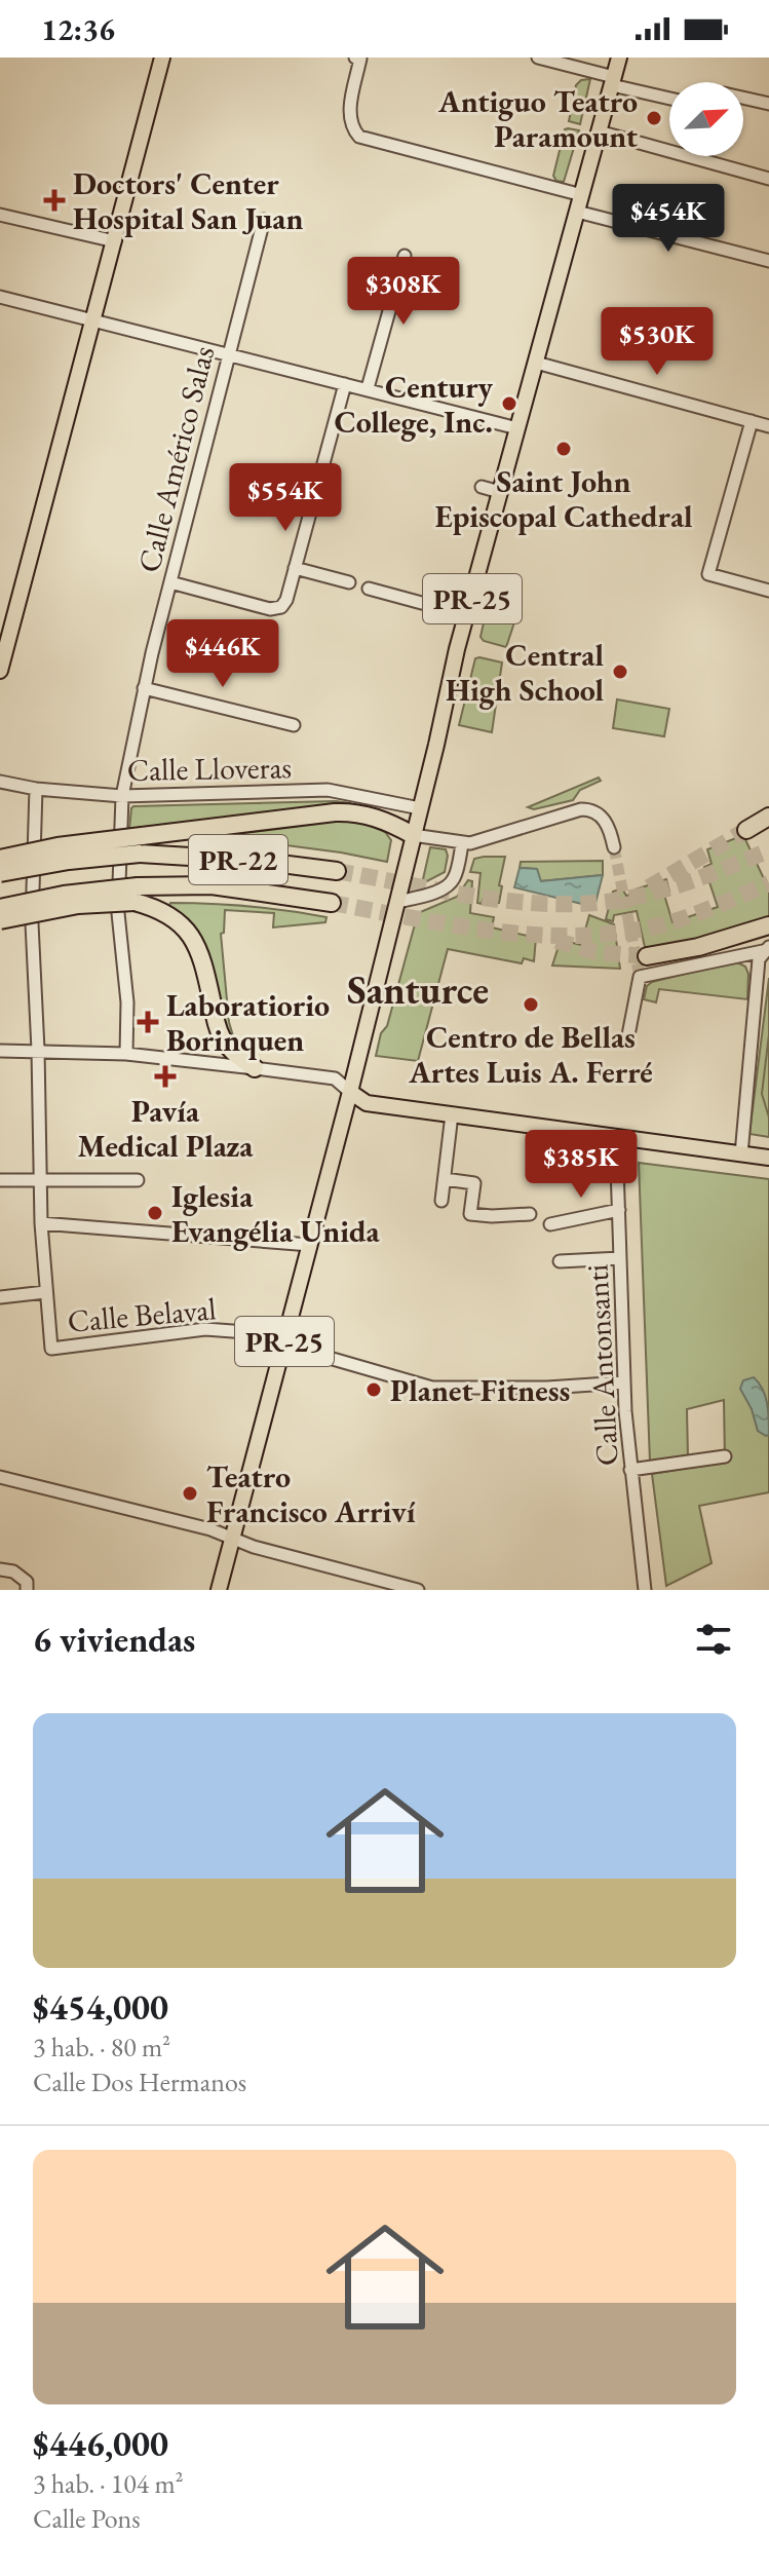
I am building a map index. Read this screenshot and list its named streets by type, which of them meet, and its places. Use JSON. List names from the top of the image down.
{
  "streets": {
    "highway": ["PR-22"],
    "main road": ["PR-25"],
    "street": [
      "Calle Américo Salas",
      "Calle Lloveras",
      "Calle Belaval",
      "Calle Antonsanti"
    ]
  },
  "crossings": [
    ["Calle Américo Salas", "Calle Lloveras"],
    ["PR-25", "Calle Lloveras"],
    ["PR-25", "Calle Belaval"],
    ["Calle Belaval", "Calle Antonsanti"]
  ],
  "districts": ["Santurce"],
  "places": {
    "other": [
      "Antiguo Teatro Paramount",
      "Century College, Inc.",
      "Saint John Episcopal Cathedral",
      "Central High School",
      "Centro de Bellas Artes Luis A. Ferré",
      "Iglesia Evangélia Unida",
      "Planet Fitness",
      "Teatro Francisco Arriví"
    ],
    "health": ["Doctors' Center Hospital San Juan", "Laboratiorio Borinquen", "Pavía Medical Plaza"]
  },
  "north": "top right",
  "page": {
    "status": "12:36",
    "price": [
      "$454K",
      "$308K",
      "$530K",
      "$554K",
      "$446K",
      "$385K"
    ],
    "heading": "6 viviendas",
    "list": [
      {
        "name": "$454,000",
        "note": "3 hab. · 80 m² · Calle Dos Hermanos"
      },
      {
        "name": "$446,000",
        "note": "3 hab. · 104 m² · Calle Pons"
      }
    ]
  }
}
